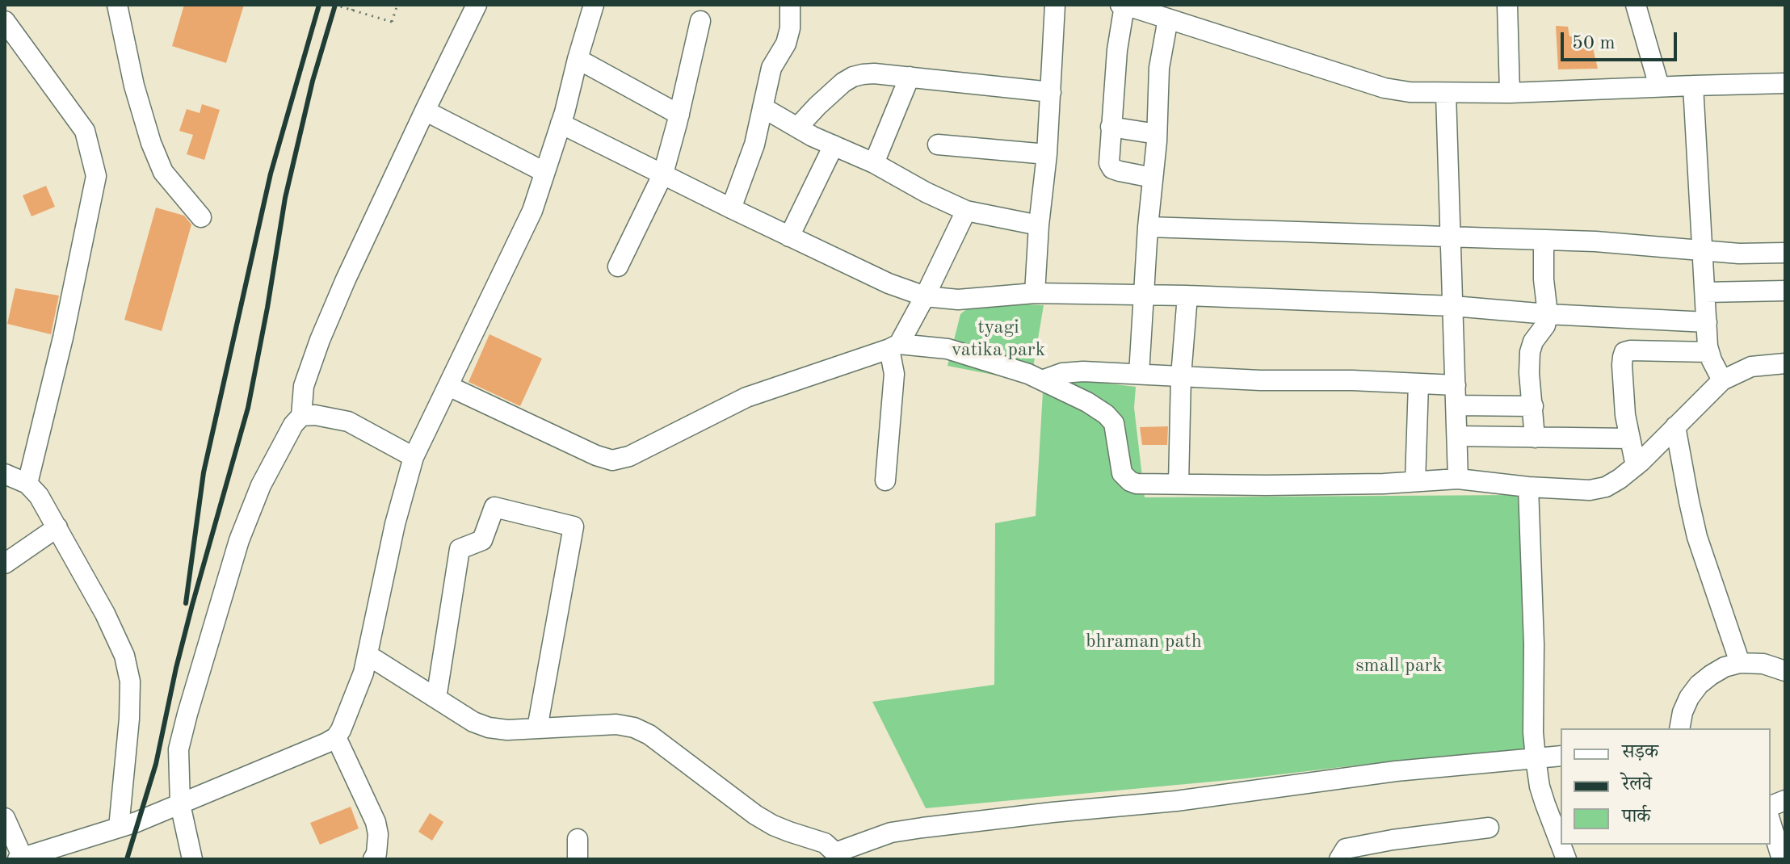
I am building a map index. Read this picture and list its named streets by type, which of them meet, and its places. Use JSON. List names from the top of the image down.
{
  "parks": ["tyagi vatika park", "bhraman path", "small park"],
  "legend": ["सड़क", "रेलवे", "पार्क"],
  "scale_bar": "50 m"
}
